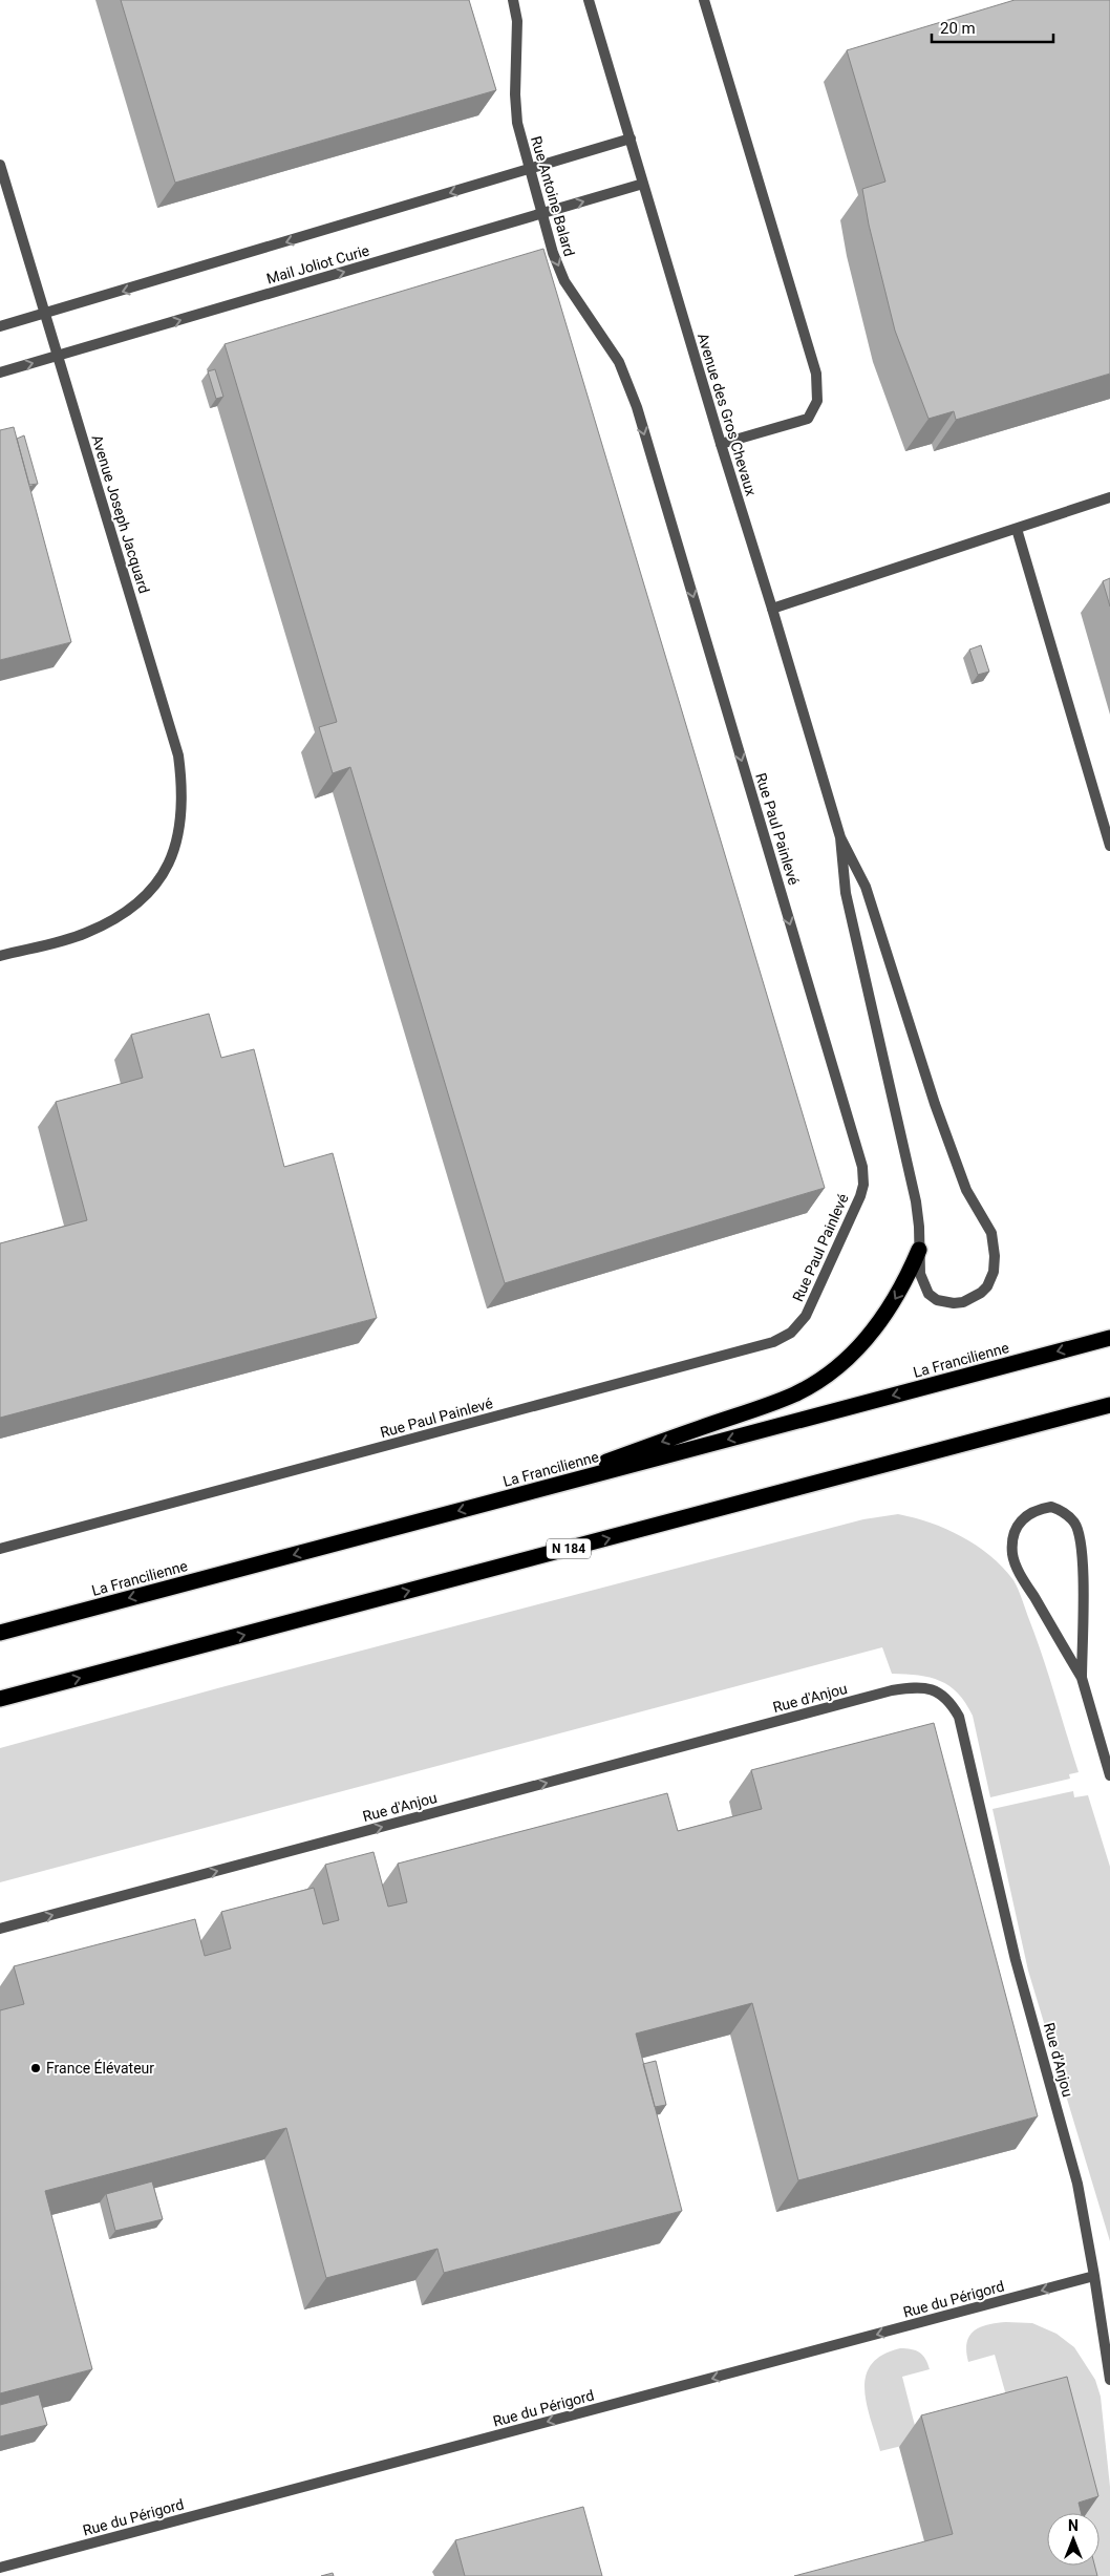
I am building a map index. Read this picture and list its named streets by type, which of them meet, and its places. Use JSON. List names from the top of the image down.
{
  "streets": {
    "highway": ["La Francilienne", "N 184"],
    "street": [
      "Rue Antoine Balard",
      "Mail Joliot Curie",
      "Avenue des Gros Chevaux",
      "Avenue Joseph Jacquard",
      "Rue Paul Painlevé",
      "Rue d'Anjou",
      "Rue du Périgord"
    ]
  },
  "crossings": [
    ["Rue Antoine Balard", "Mail Joliot Curie"],
    ["Rue Antoine Balard", "Rue Paul Painlevé"],
    ["Mail Joliot Curie", "Avenue des Gros Chevaux"],
    ["Mail Joliot Curie", "Avenue Joseph Jacquard"],
    ["Rue d'Anjou", "Rue du Périgord"]
  ],
  "one_way": ["Rue Antoine Balard", "Rue du Périgord"],
  "places": ["France Élévateur"],
  "scale_bar": "20 m",
  "north": "top"
}
